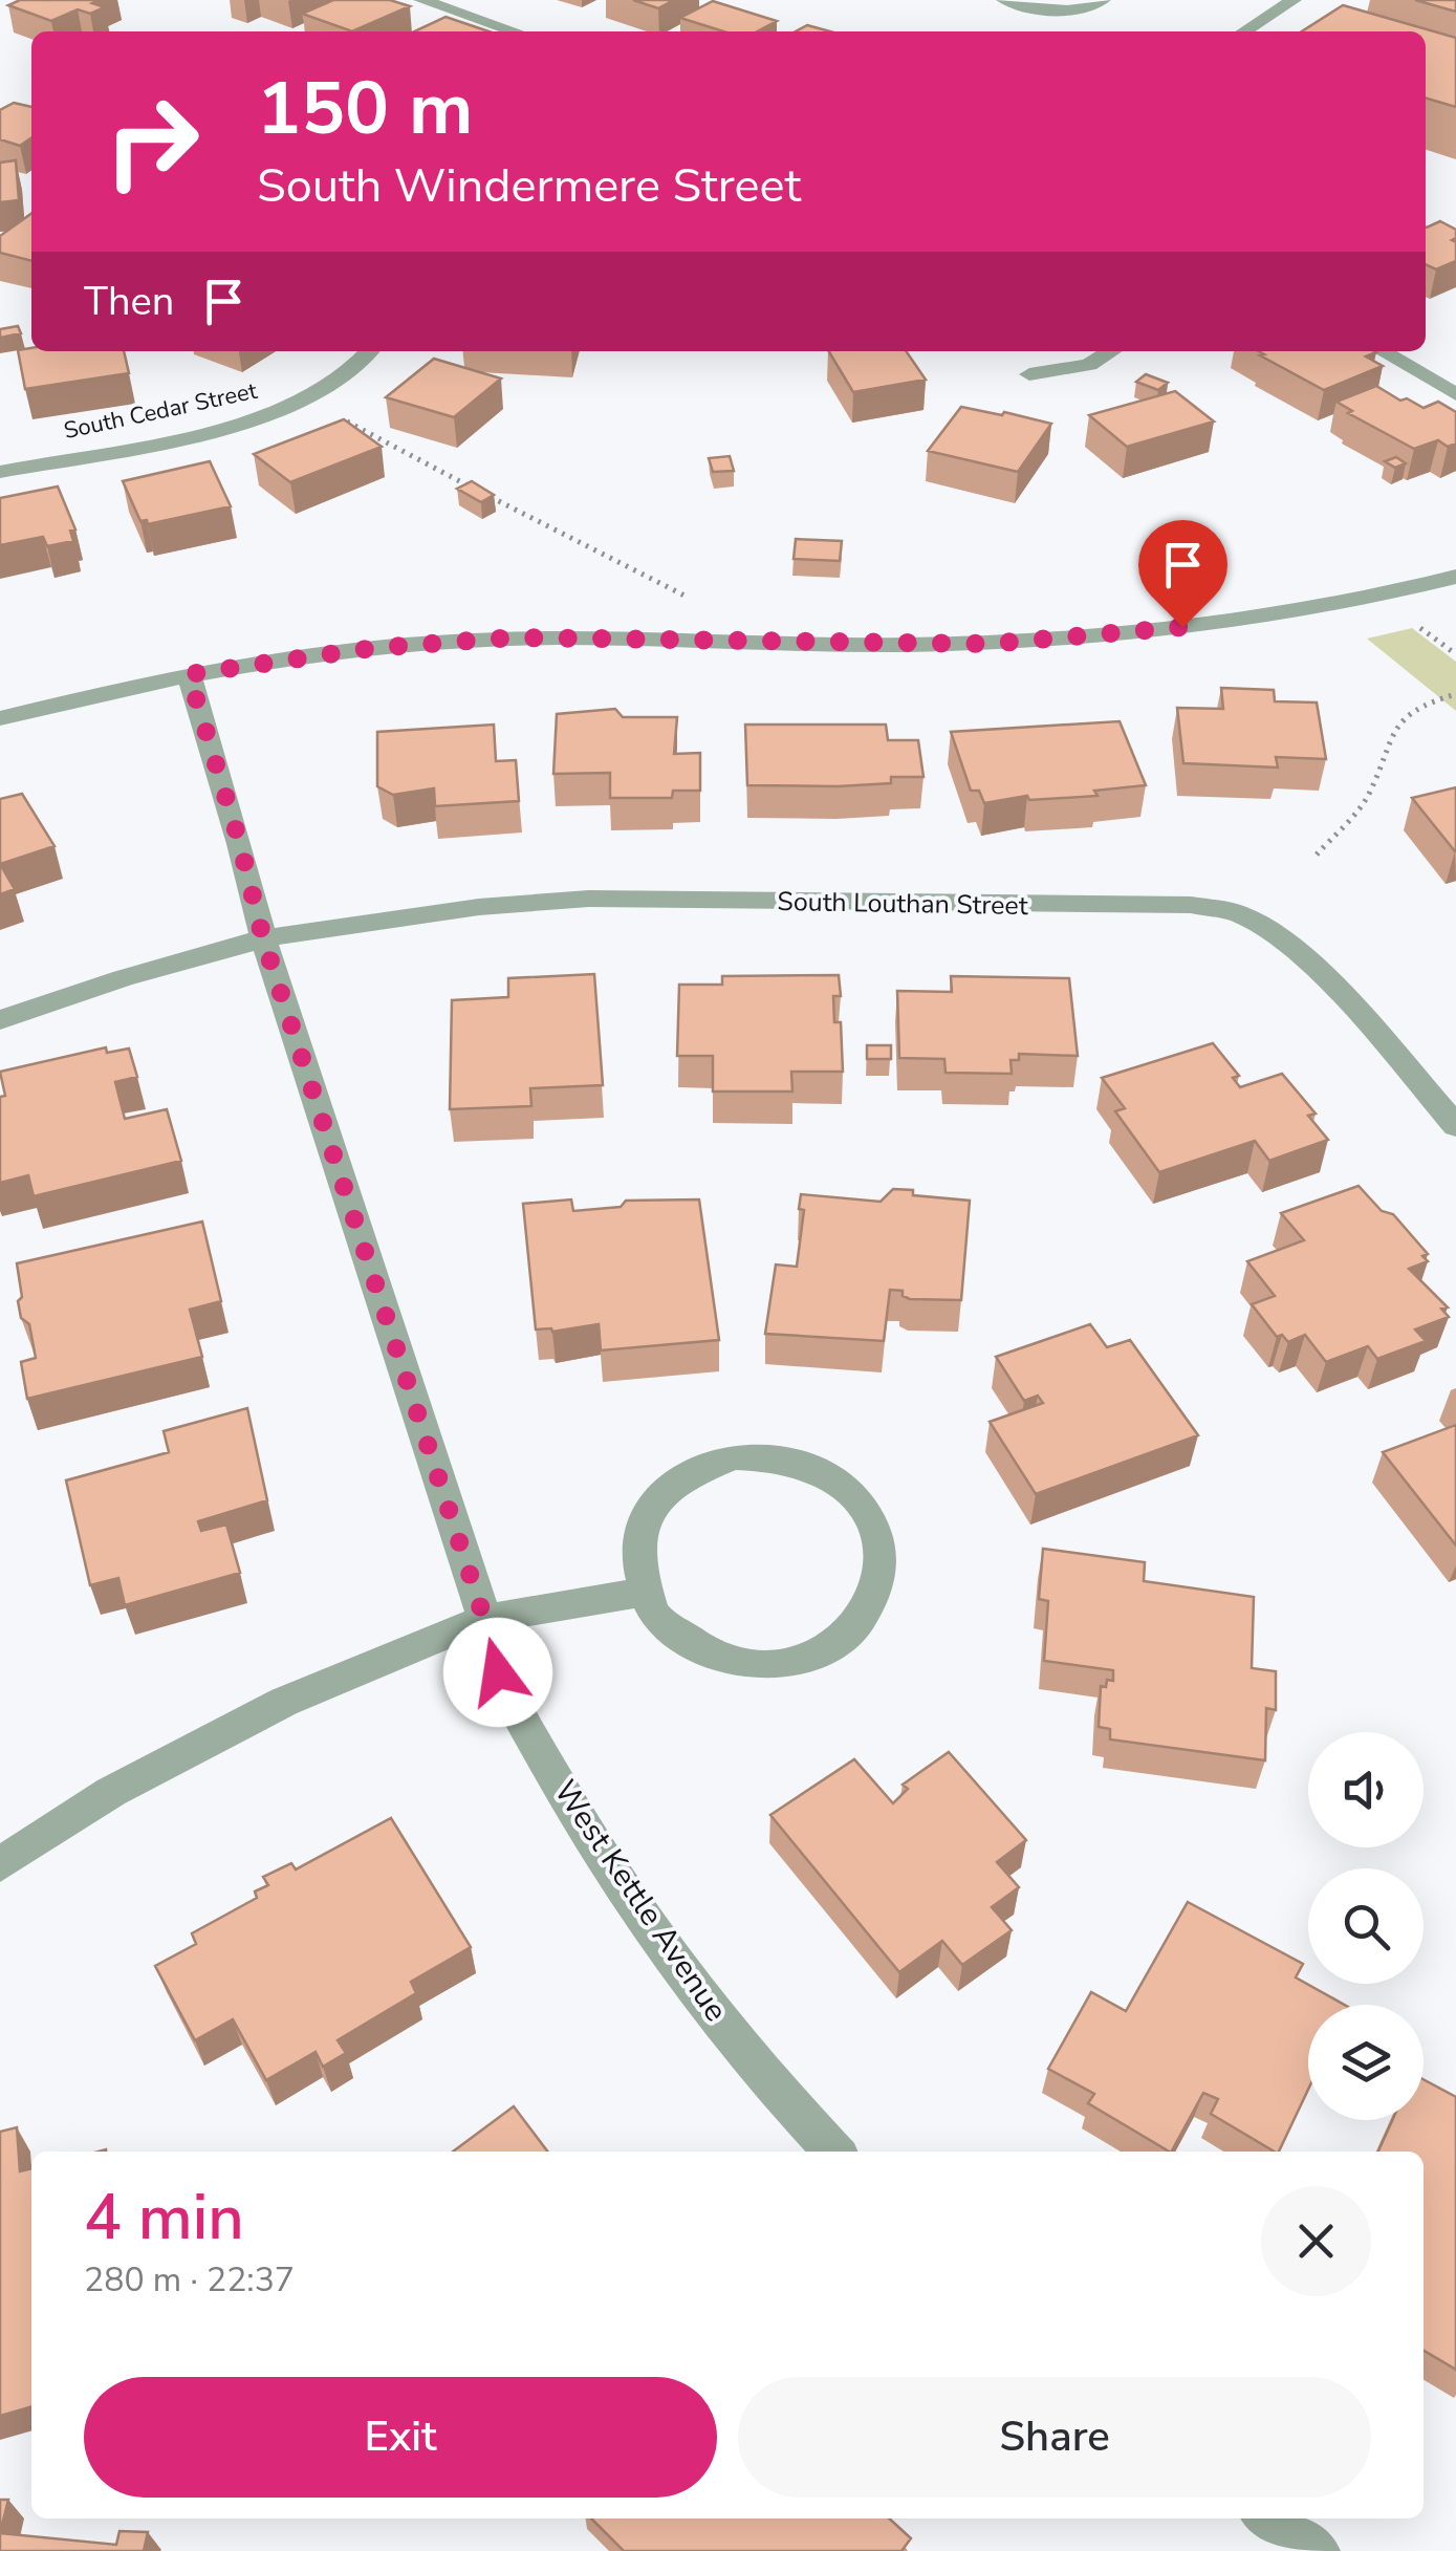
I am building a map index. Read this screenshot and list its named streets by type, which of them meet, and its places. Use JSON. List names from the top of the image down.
{
  "streets": {
    "street": ["South Cedar Street", "South Louthan Street", "West Kettle Avenue"]
  },
  "crossings": [
    ["South Louthan Street", "West Kettle Avenue"]
  ],
  "page": {
    "turn": ["150 m", "South Windermere Street"],
    "then": "Then",
    "heading": ["4 min", "280 m · 22:37"],
    "buttons": ["Exit", "Share"]
  }
}
